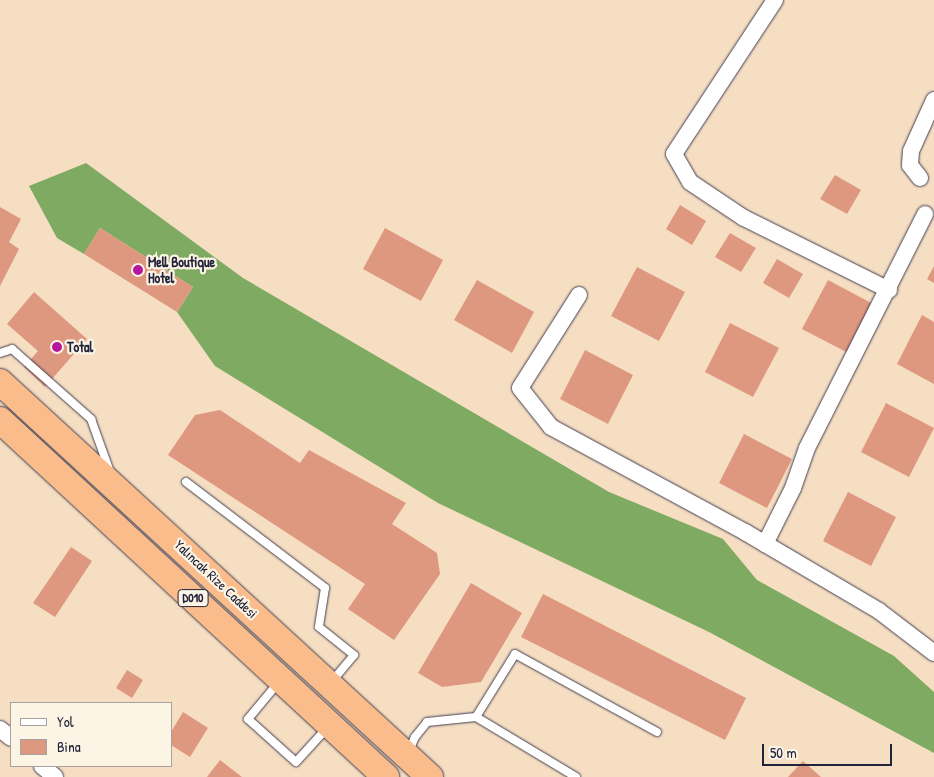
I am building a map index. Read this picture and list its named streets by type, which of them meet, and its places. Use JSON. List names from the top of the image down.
{
  "streets": {
    "highway": ["Yalıncak Rize Caddesi", "D010"]
  },
  "places": ["Mell Boutique Hotel", "Total"],
  "legend": ["Yol", "Bina"],
  "scale_bar": "50 m"
}
